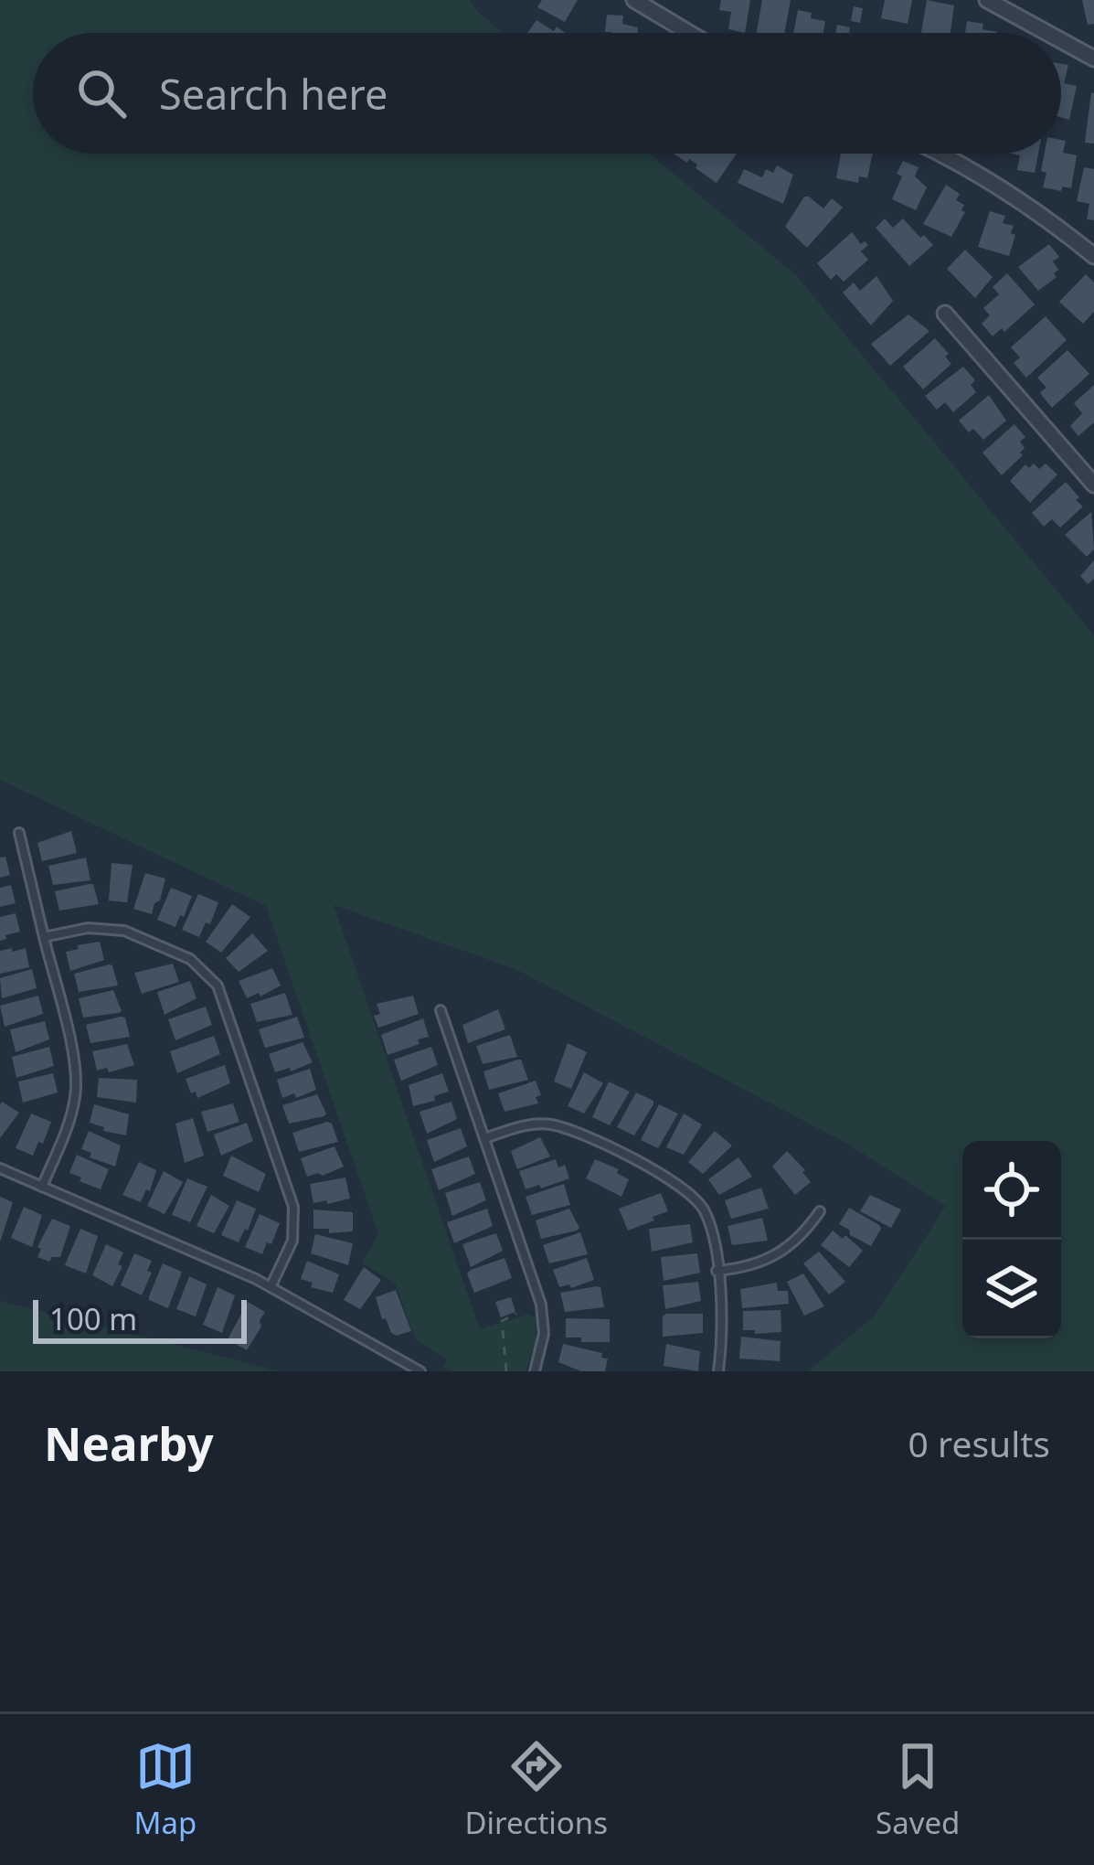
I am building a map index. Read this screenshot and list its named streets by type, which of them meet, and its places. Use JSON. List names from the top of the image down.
{
  "scale_bar": "100 m",
  "page": {
    "search": "Search here",
    "scale": "100 m",
    "heading": ["Nearby", "0 results"],
    "nav": ["Map", "Directions", "Saved"]
  }
}
